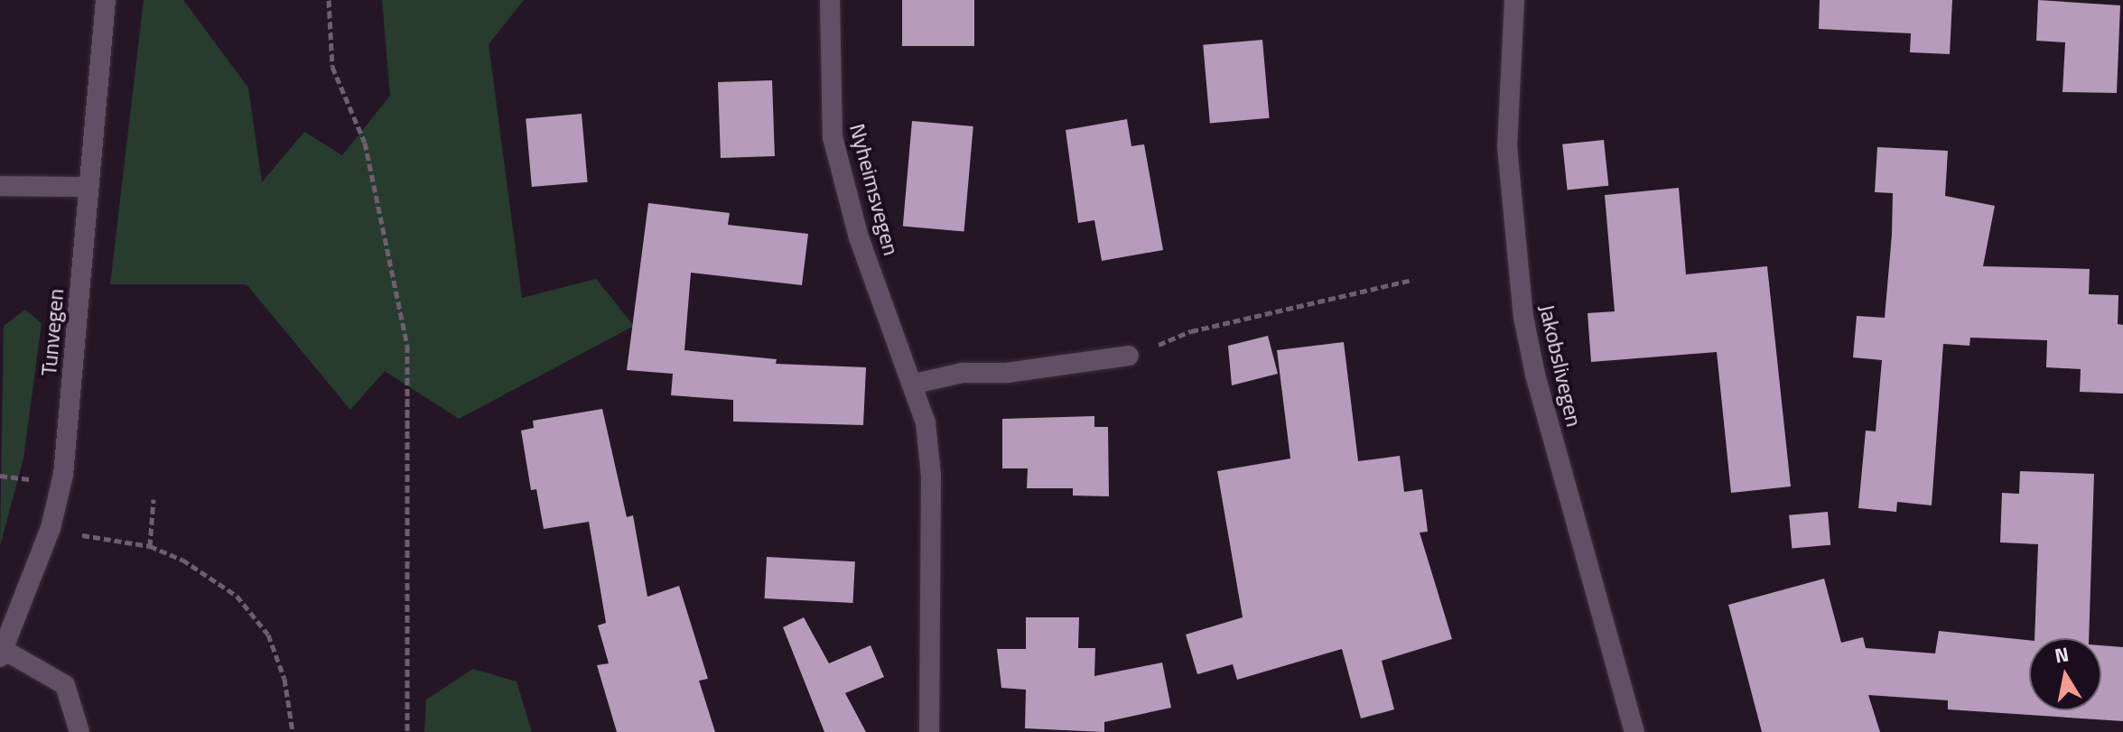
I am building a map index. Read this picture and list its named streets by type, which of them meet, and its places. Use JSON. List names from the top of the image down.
{
  "streets": {
    "street": ["Nyheimsvegen", "Tunvegen", "Jakobslivegen"]
  },
  "north": "top"
}
